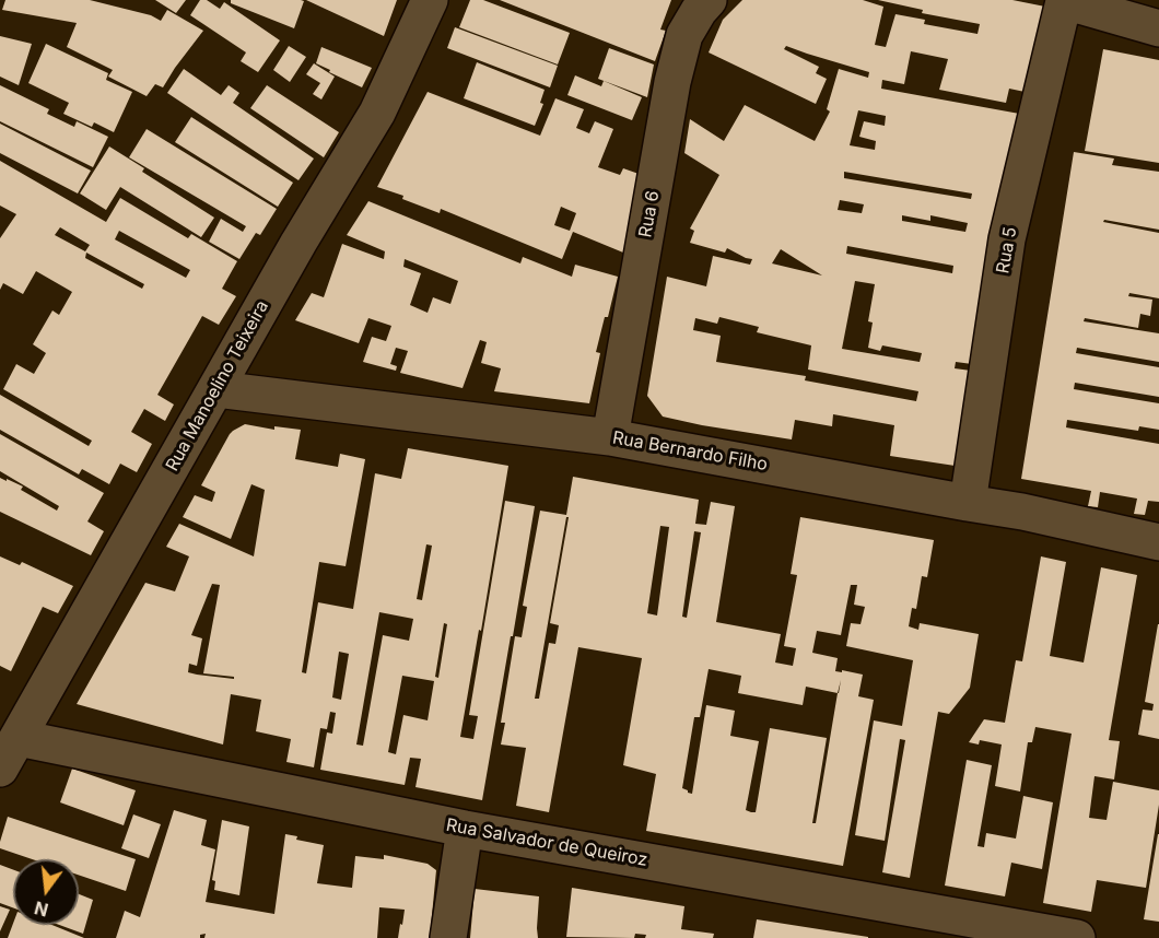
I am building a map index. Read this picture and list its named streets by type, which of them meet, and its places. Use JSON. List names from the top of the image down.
{
  "streets": {
    "street": [
      "Rua 6",
      "Rua 5",
      "Rua Manoelino Teixeira",
      "Rua Bernardo Filho",
      "Rua Salvador de Queiroz"
    ]
  },
  "crossings": [
    ["Rua 6", "Rua Bernardo Filho"],
    ["Rua 5", "Rua Bernardo Filho"],
    ["Rua Manoelino Teixeira", "Rua Bernardo Filho"],
    ["Rua Manoelino Teixeira", "Rua Salvador de Queiroz"]
  ],
  "north": "bottom"
}
